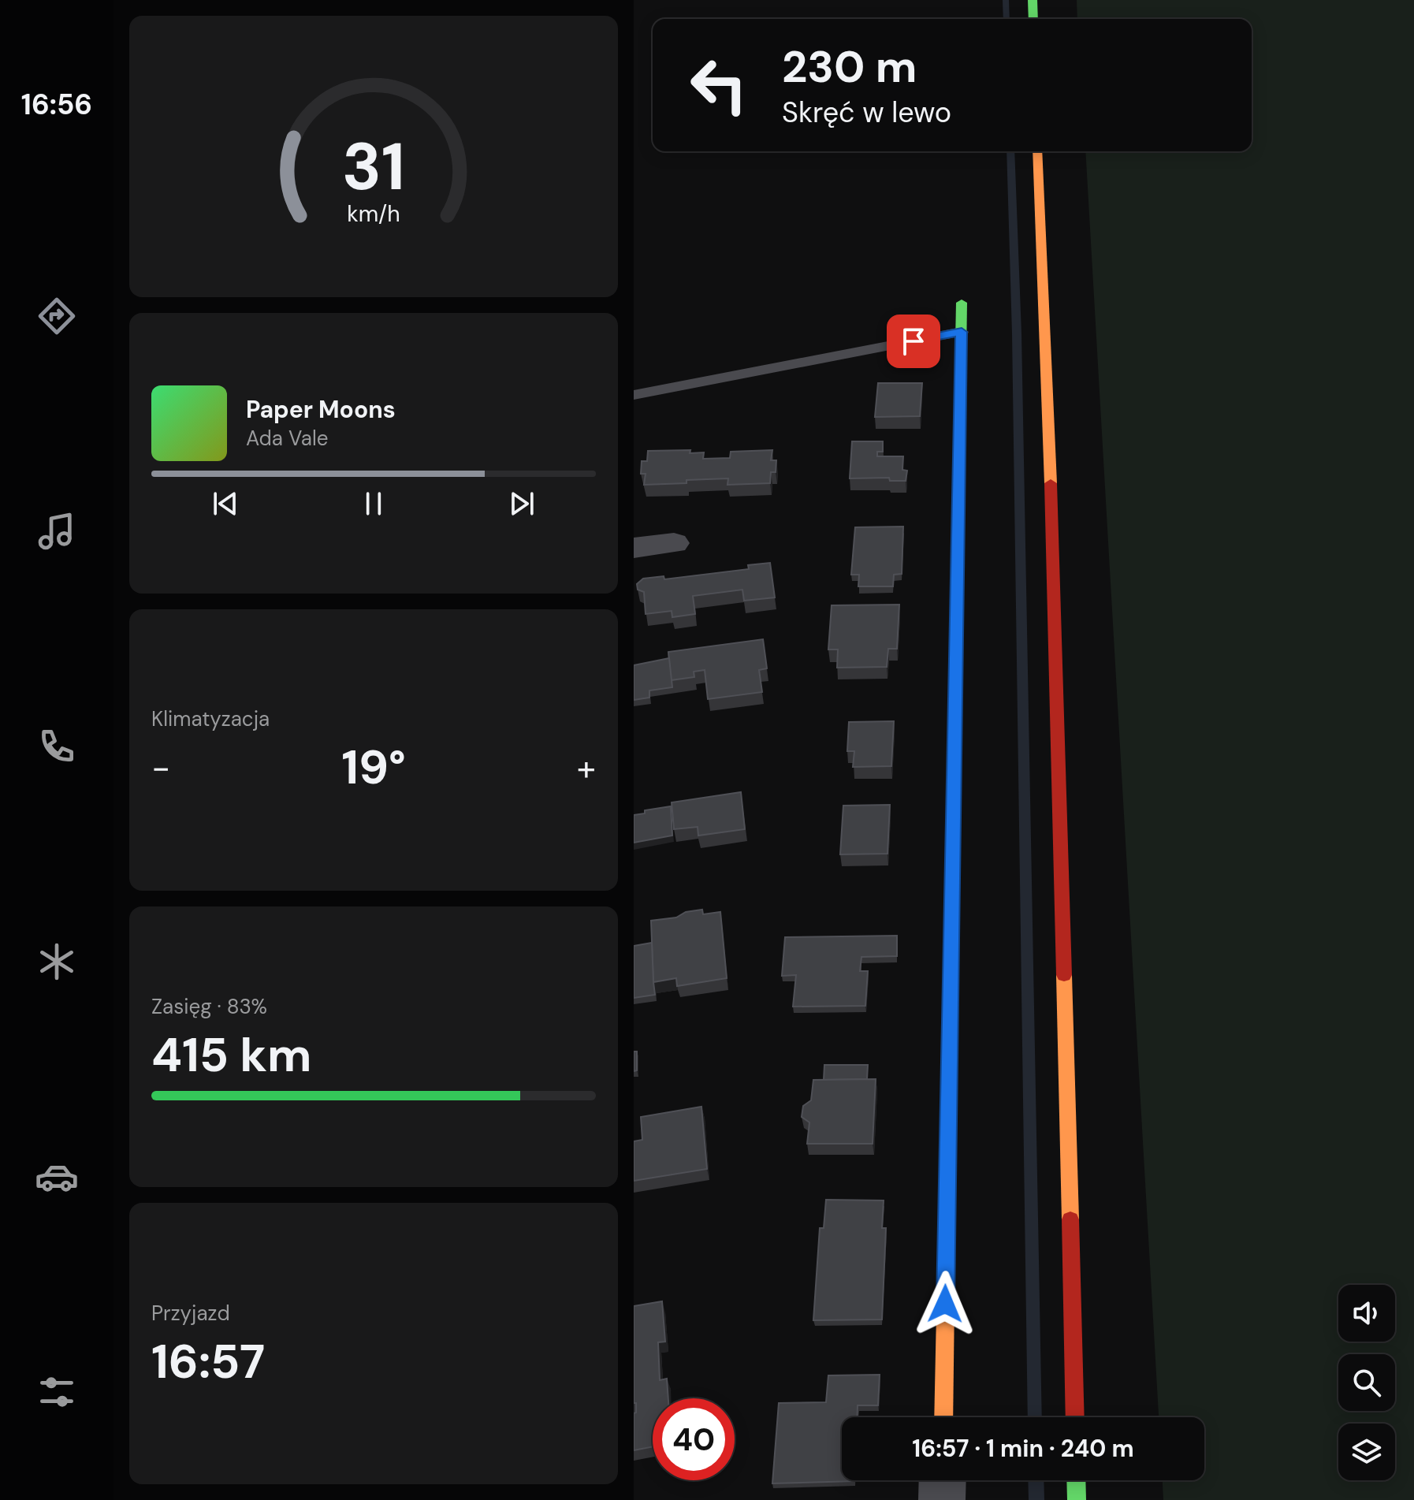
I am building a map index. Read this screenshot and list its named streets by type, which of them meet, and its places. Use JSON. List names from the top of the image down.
{
  "page": {
    "tabs": "16:56",
    "turn": ["230 m", "Skręć w lewo"],
    "song": ["Paper Moons", "Ada Vale"],
    "tile": [
      "Klimatyzacja",
      ["Zasięg · 83%", "415 km"],
      ["Przyjazd", "16:57"]
    ],
    "heat": ["−", "19°", "+"],
    "limit": "40",
    "trip": "16:57 · 1 min · 240 m",
    "gauge": ["31", "km/h"]
  }
}
